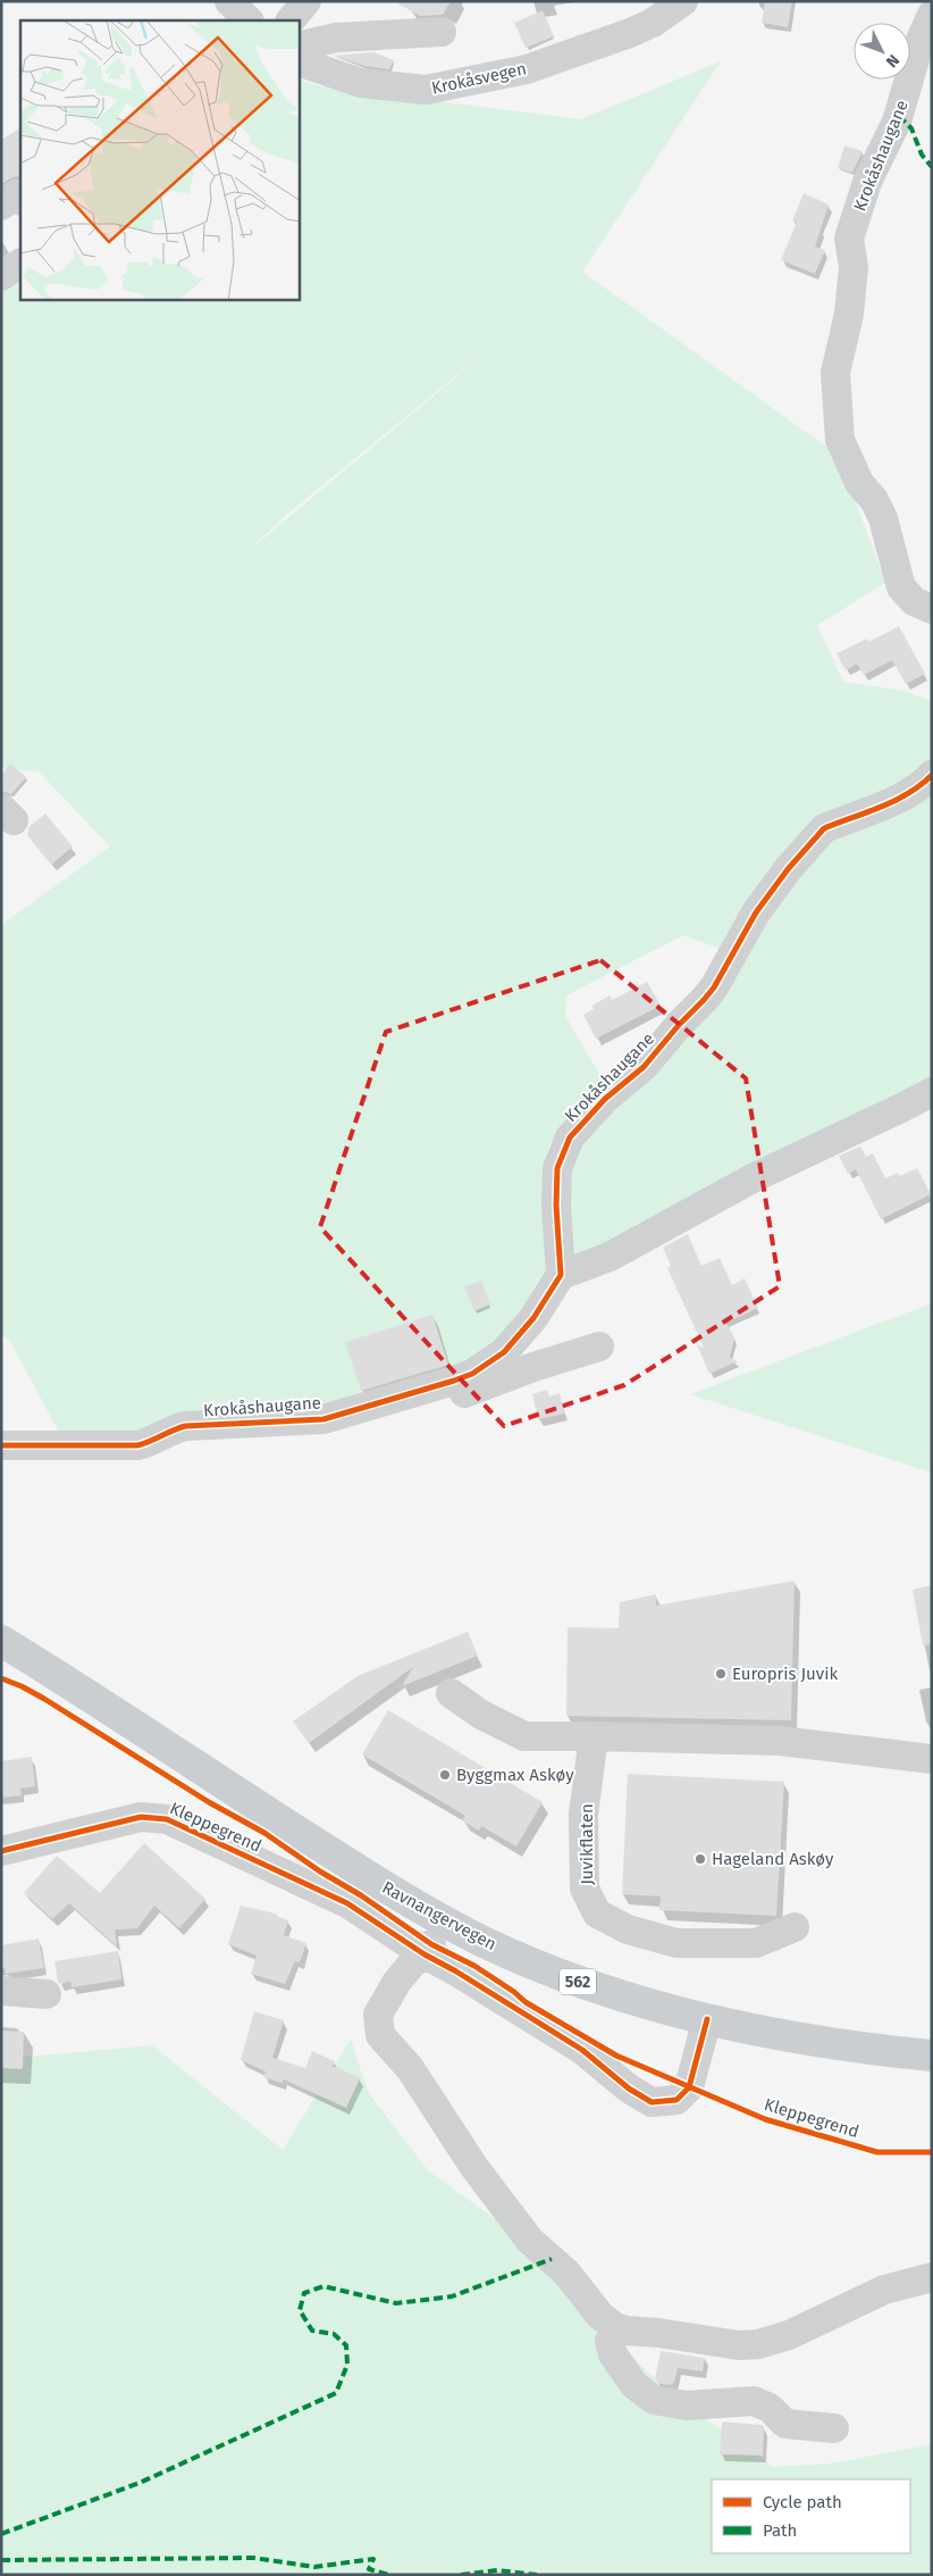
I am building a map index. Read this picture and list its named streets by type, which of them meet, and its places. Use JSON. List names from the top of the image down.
{
  "streets": {
    "main road": ["Ravnangervegen", "562"],
    "street": [
      "Krokåsvegen",
      "Krokåshaugane",
      "Kleppegrend",
      "Juvikflaten"
    ]
  },
  "crossings": [
    ["Kleppegrend", "Ravnangervegen"]
  ],
  "places": ["Europris Juvik", "Byggmax Askøy", "Hageland Askøy"],
  "legend": ["Cycle path", "Path"],
  "north": "bottom right"
}
